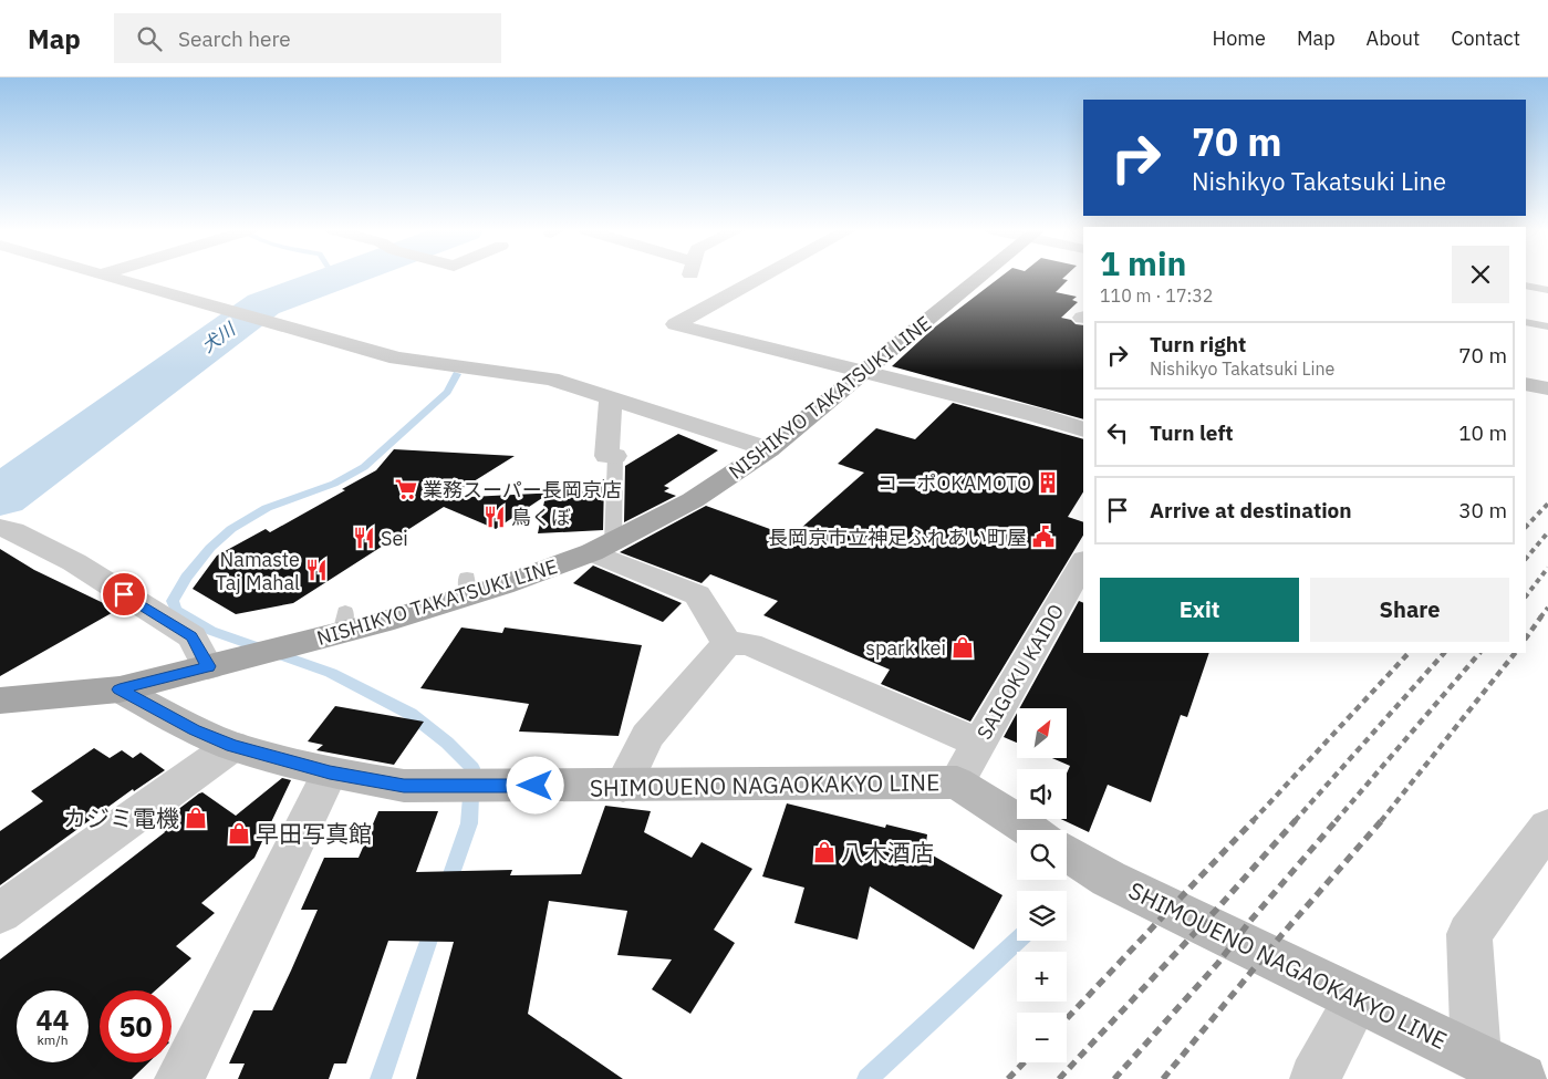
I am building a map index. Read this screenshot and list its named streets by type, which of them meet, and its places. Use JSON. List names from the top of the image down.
{
  "streets": {
    "main road": ["NISHIKYO TAKATSUKI LINE", "SHIMOUENO NAGAOKAKYO LINE"],
    "street": ["SAIGOKU KAIDO"]
  },
  "crossings": [
    ["NISHIKYO TAKATSUKI LINE", "SHIMOUENO NAGAOKAKYO LINE"],
    ["SAIGOKU KAIDO", "SHIMOUENO NAGAOKAKYO LINE"]
  ],
  "water": ["犬川"],
  "places": {
    "building": ["コーポOKAMOTO"],
    "supermarket": ["業務スーパー長岡京店"],
    "restaurant": ["鳥くぼ", "Sei", "Namaste Taj Mahal"],
    "public building": ["長岡京市立神足ふれあい町屋"],
    "shop": [
      "spark kei",
      "カジミ電機",
      "早田写真館",
      "八木酒店"
    ]
  },
  "north": "top right",
  "page": {
    "header": "Map",
    "search": "Search here",
    "nav": [
      "Home",
      "Map",
      "About",
      "Contact"
    ],
    "turn": ["70 m", "Nishikyo Takatsuki Line"],
    "heading": ["1 min", "110 m · 17:32"],
    "list": [
      {
        "name": "Turn right",
        "note": "Nishikyo Takatsuki Line",
        "value": "70 m"
      },
      {
        "name": "Turn left",
        "value": "10 m"
      },
      {
        "name": "Arrive at destination",
        "value": "30 m"
      }
    ],
    "buttons": ["Exit", "Share"],
    "map_buttons": ["+", "−"],
    "speed": "44 km/h",
    "limit": "50"
  }
}
